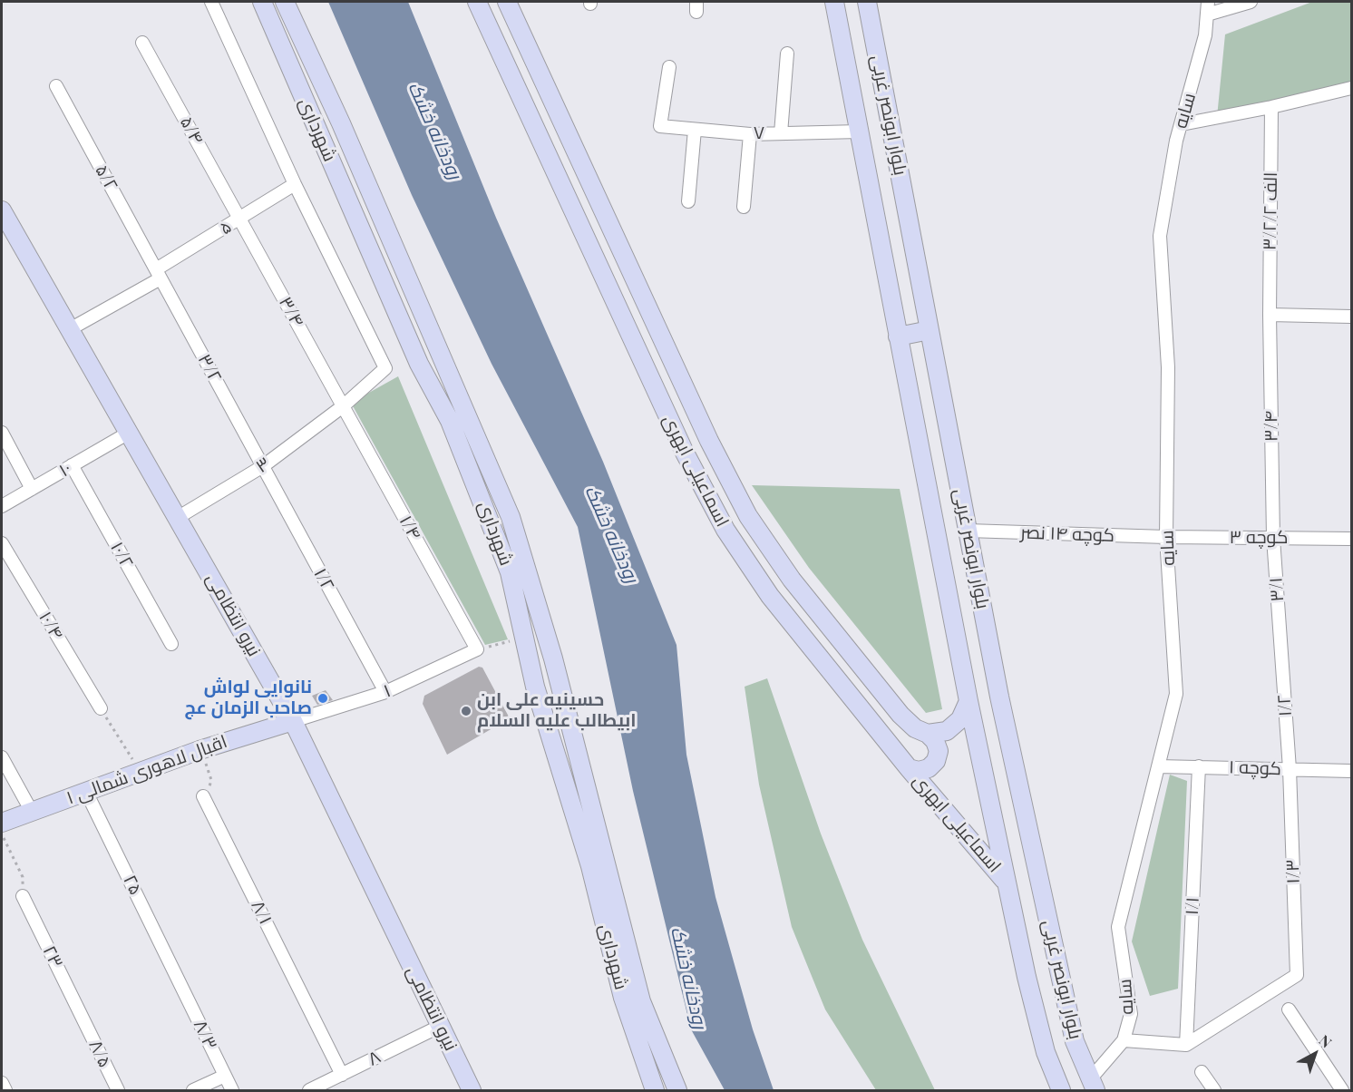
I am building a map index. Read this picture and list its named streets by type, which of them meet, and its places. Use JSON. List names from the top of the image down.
{
  "streets": {
    "main road": [
      "بلوار ابونصر غربی",
      "شهرداری",
      "اسماعیلی ابهری",
      "نیرو انتظامی",
      "اقبال لاهوری شمالی ۱"
    ],
    "street": [
      "سایه",
      "۵/۴",
      "۷",
      "۵/۲",
      "۳/۲/۲ الف",
      "۵",
      "۳/۴",
      "۳/۲",
      "۳",
      "۱۰",
      "۱/۴",
      "کوچه ۱۴ نصر",
      "کوچه ۳",
      "۱۰/۲",
      "۱/۲",
      "۳/۱",
      "۱۰/۴",
      "۱",
      "کوچه ۱",
      "۱/۳",
      "۲۵",
      "۱/۱",
      "۸/۱",
      "۲۳",
      "۸/۳",
      "۸/۵",
      "۸"
    ]
  },
  "crossings": [
    ["سایه", "بلوار ابونصر غربی"],
    ["سایه", "کوچه ۱۴ نصر"],
    ["سایه", "کوچه ۳"],
    ["سایه", "کوچه ۱"],
    ["بلوار ابونصر غربی", "۷"],
    ["بلوار ابونصر غربی", "اسماعیلی ابهری"],
    ["بلوار ابونصر غربی", "کوچه ۱۴ نصر"],
    ["۵/۴", "۵"],
    ["۵/۴", "۳/۴"],
    ["۵/۲", "۵"],
    ["۵/۲", "۳/۲"],
    ["۳/۲/۲ الف", "۳/۴"],
    ["۵", "۳/۴"],
    ["۵", "۳/۲"],
    ["۵", "۳"],
    ["۵", "نیرو انتظامی"],
    ["۳/۴", "۳"],
    ["۳/۴", "۱/۴"],
    ["۳/۴", "کوچه ۳"],
    ["۳/۴", "۳/۱"],
    ["۳/۲", "۳"],
    ["۳/۲", "۱/۲"],
    ["۳", "۱/۴"],
    ["۳", "۱/۲"],
    ["۳", "نیرو انتظامی"],
    ["۱۰", "۱۰/۲"],
    ["۱۰", "نیرو انتظامی"],
    ["۱/۴", "۱"],
    ["کوچه ۱۴ نصر", "کوچه ۳"],
    ["کوچه ۳", "۳/۱"],
    ["۱/۲", "۳/۱"],
    ["۱/۲", "۱"],
    ["۱/۲", "کوچه ۱"],
    ["۱/۲", "۱/۳"],
    ["نیرو انتظامی", "۱"],
    ["نیرو انتظامی", "اقبال لاهوری شمالی ۱"],
    ["نیرو انتظامی", "۸"],
    ["۱", "اقبال لاهوری شمالی ۱"],
    ["کوچه ۱", "۱/۳"],
    ["کوچه ۱", "۱/۱"],
    ["اقبال لاهوری شمالی ۱", "۲۵"],
    ["۱/۳", "۱/۱"],
    ["۲۵", "۸/۳"],
    ["۸/۱", "۸"],
    ["۲۳", "۸/۵"]
  ],
  "water": ["رودخانه خشک"],
  "places": ["نانوایی لواش صاحب الزمان عج", "حسینیه علی ابن ابیطالب علیه السلام"],
  "north": "top right"
}
